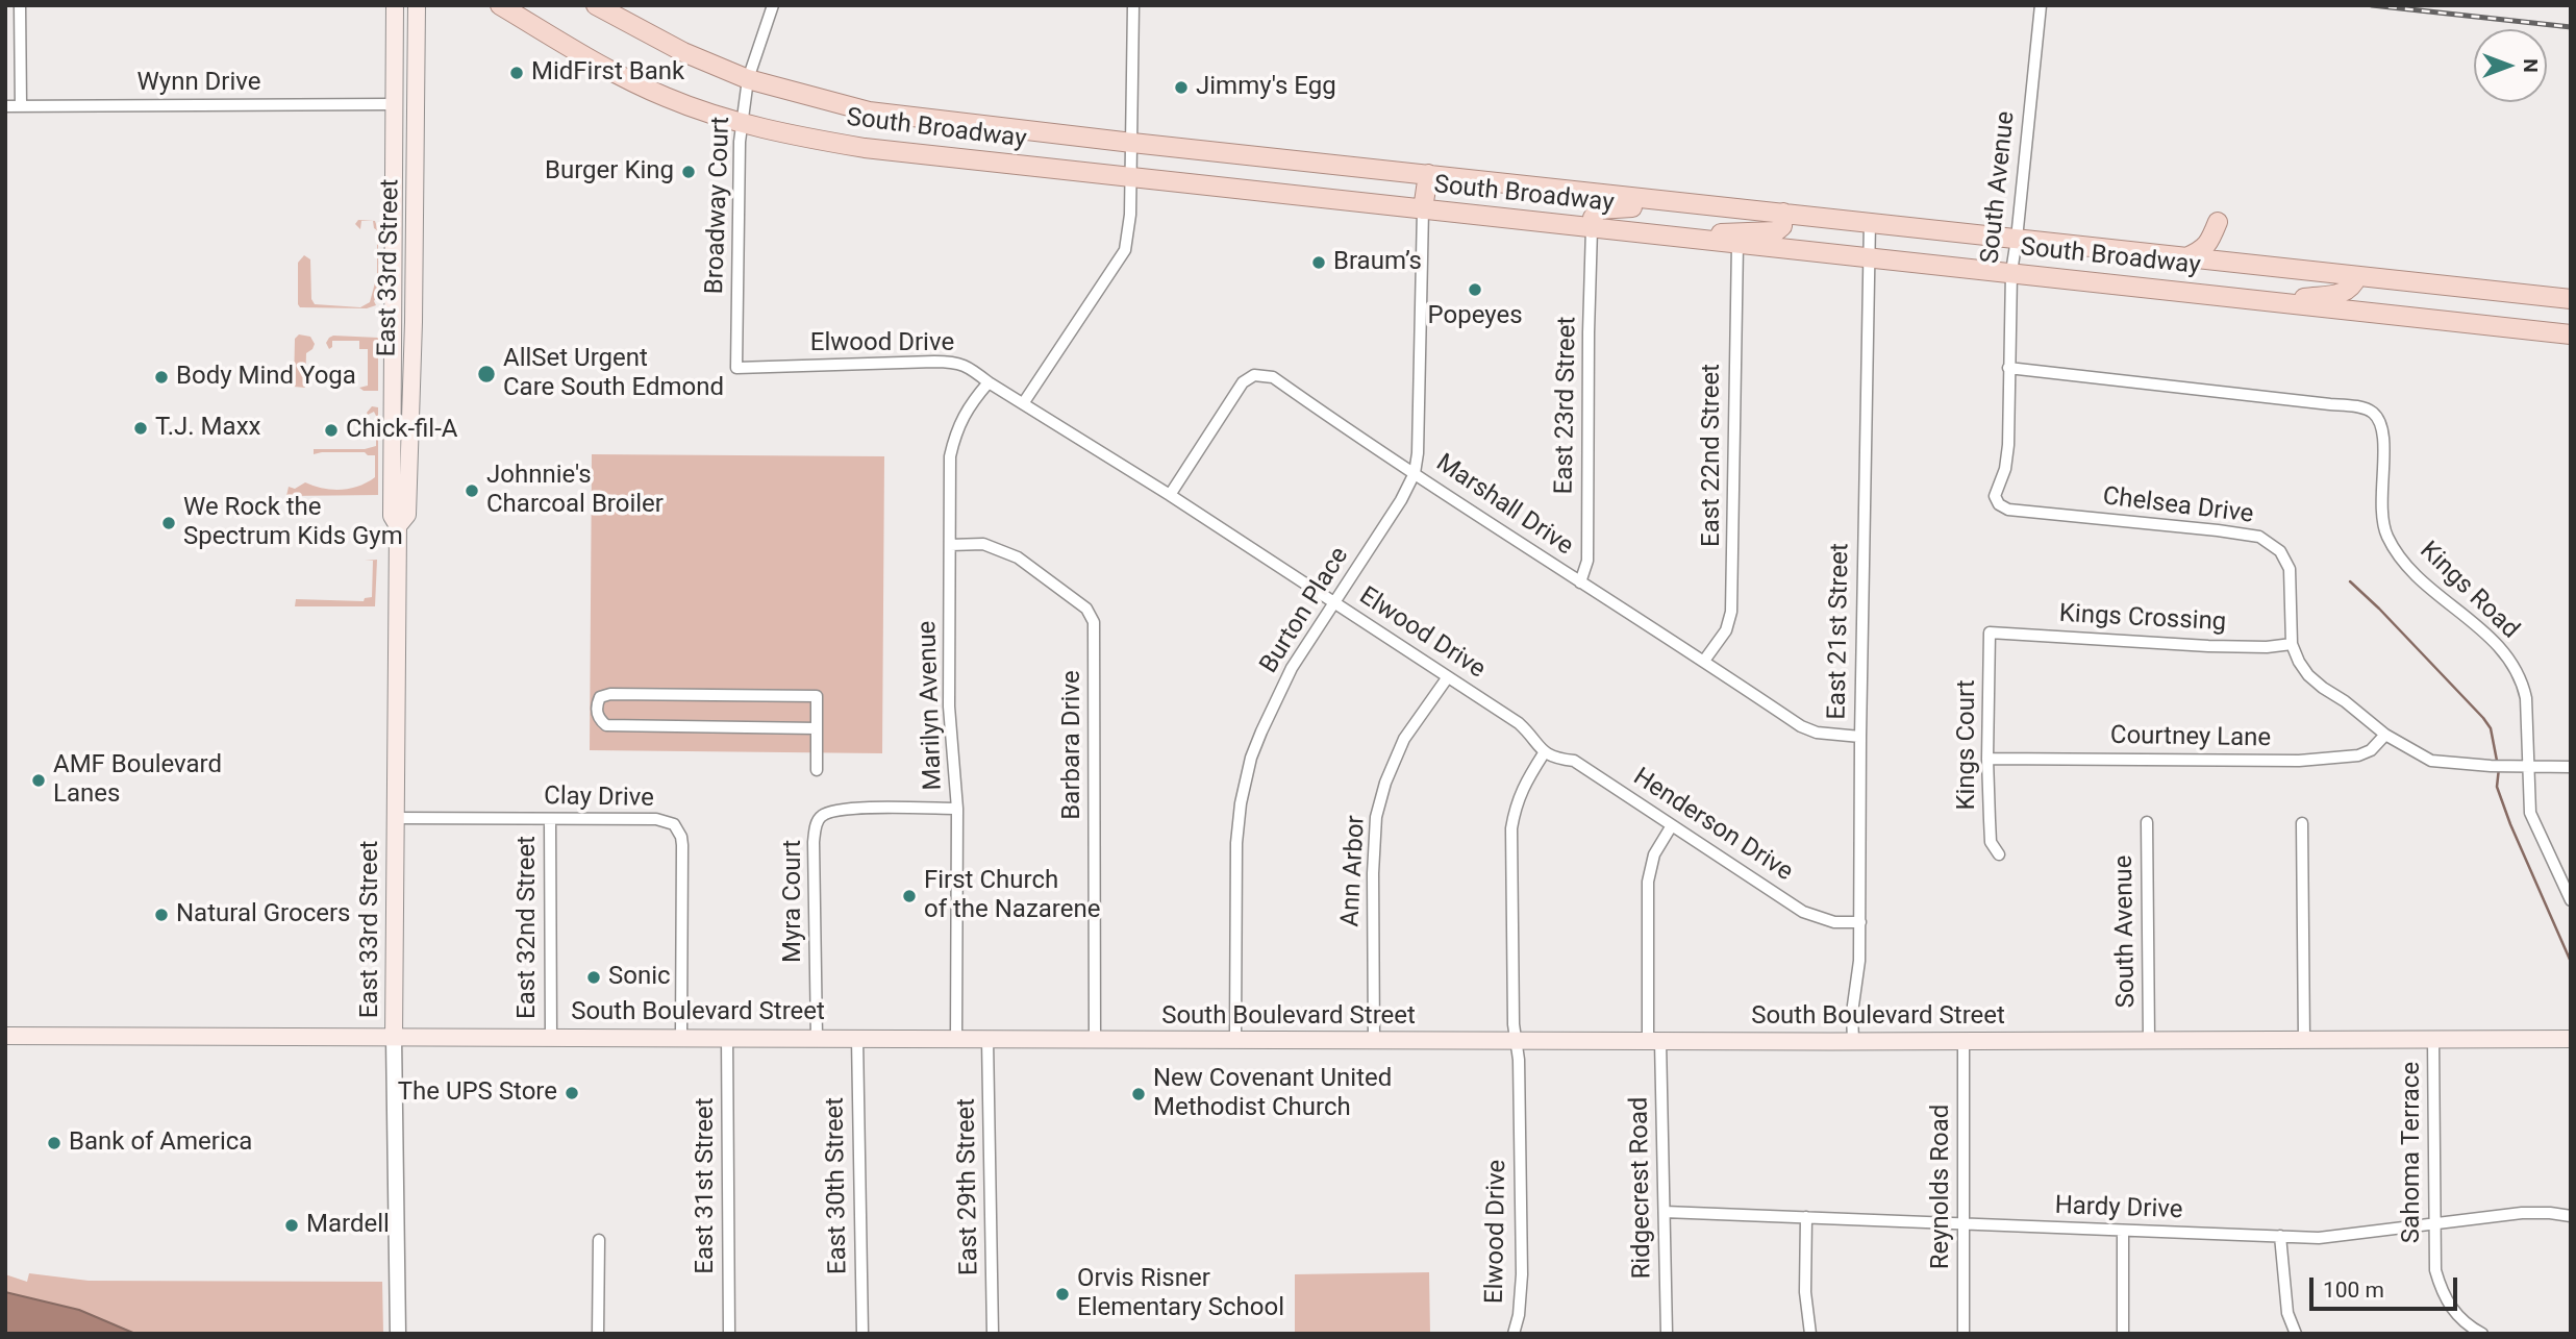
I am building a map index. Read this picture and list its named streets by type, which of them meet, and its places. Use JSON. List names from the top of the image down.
{
  "streets": {
    "main road": ["South Broadway", "East 33rd Street", "South Boulevard Street"],
    "street": [
      "Wynn Drive",
      "South Avenue",
      "Broadway Court",
      "Elwood Drive",
      "East 23rd Street",
      "East 22nd Street",
      "Marshall Drive",
      "Chelsea Drive",
      "Kings Road",
      "Burton Place",
      "Kings Crossing",
      "East 21st Street",
      "Marilyn Avenue",
      "Courtney Lane",
      "Barbara Drive",
      "Kings Court",
      "Clay Drive",
      "Henderson Drive",
      "Ann Arbor",
      "Myra Court",
      "East 32nd Street",
      "Sahoma Terrace",
      "East 31st Street",
      "East 30th Street",
      "East 29th Street",
      "Reynolds Road",
      "Ridgecrest Road",
      "Hardy Drive"
    ]
  },
  "crossings": [
    ["Wynn Drive", "East 33rd Street"],
    ["South Broadway", "South Avenue"],
    ["South Broadway", "Broadway Court"],
    ["South Broadway", "East 23rd Street"],
    ["South Broadway", "East 22nd Street"],
    ["South Broadway", "Burton Place"],
    ["South Broadway", "East 21st Street"],
    ["South Avenue", "Chelsea Drive"],
    ["South Avenue", "Kings Road"],
    ["South Avenue", "South Boulevard Street"],
    ["Broadway Court", "Elwood Drive"],
    ["East 33rd Street", "Clay Drive"],
    ["East 33rd Street", "South Boulevard Street"],
    ["Elwood Drive", "Marshall Drive"],
    ["Elwood Drive", "Burton Place"],
    ["Elwood Drive", "Marilyn Avenue"],
    ["Elwood Drive", "Henderson Drive"],
    ["Elwood Drive", "Ann Arbor"],
    ["Elwood Drive", "South Boulevard Street"],
    ["East 23rd Street", "Marshall Drive"],
    ["East 22nd Street", "Marshall Drive"],
    ["Marshall Drive", "Burton Place"],
    ["Marshall Drive", "East 21st Street"],
    ["Chelsea Drive", "Kings Road"],
    ["Chelsea Drive", "Kings Crossing"],
    ["Chelsea Drive", "Courtney Lane"],
    ["Burton Place", "South Boulevard Street"],
    ["Kings Crossing", "Kings Court"],
    ["East 21st Street", "Henderson Drive"],
    ["East 21st Street", "South Boulevard Street"],
    ["Marilyn Avenue", "Barbara Drive"],
    ["Marilyn Avenue", "Myra Court"],
    ["Marilyn Avenue", "South Boulevard Street"],
    ["Courtney Lane", "Kings Court"],
    ["Barbara Drive", "South Boulevard Street"],
    ["Clay Drive", "East 32nd Street"],
    ["Clay Drive", "South Boulevard Street"],
    ["Henderson Drive", "Ridgecrest Road"],
    ["Ann Arbor", "South Boulevard Street"],
    ["Myra Court", "South Boulevard Street"],
    ["East 32nd Street", "South Boulevard Street"],
    ["South Boulevard Street", "Sahoma Terrace"],
    ["South Boulevard Street", "East 31st Street"],
    ["South Boulevard Street", "East 30th Street"],
    ["South Boulevard Street", "East 29th Street"],
    ["South Boulevard Street", "Reynolds Road"],
    ["South Boulevard Street", "Ridgecrest Road"],
    ["Sahoma Terrace", "Hardy Drive"],
    ["Reynolds Road", "Hardy Drive"],
    ["Ridgecrest Road", "Hardy Drive"]
  ],
  "places": [
    "MidFirst Bank",
    "Jimmy's Egg",
    "Burger King",
    "Braum’s",
    "Popeyes",
    "AllSet Urgent Care South Edmond",
    "Body Mind Yoga",
    "T.J. Maxx",
    "Chick-fil-A",
    "Johnnie's Charcoal Broiler",
    "We Rock the Spectrum Kids Gym",
    "AMF Boulevard Lanes",
    "First Church of the Nazarene",
    "Natural Grocers",
    "Sonic",
    "The UPS Store",
    "New Covenant United Methodist Church",
    "Bank of America",
    "Mardell",
    "Orvis Risner Elementary School"
  ],
  "scale_bar": "100 m",
  "north": "right"
}
